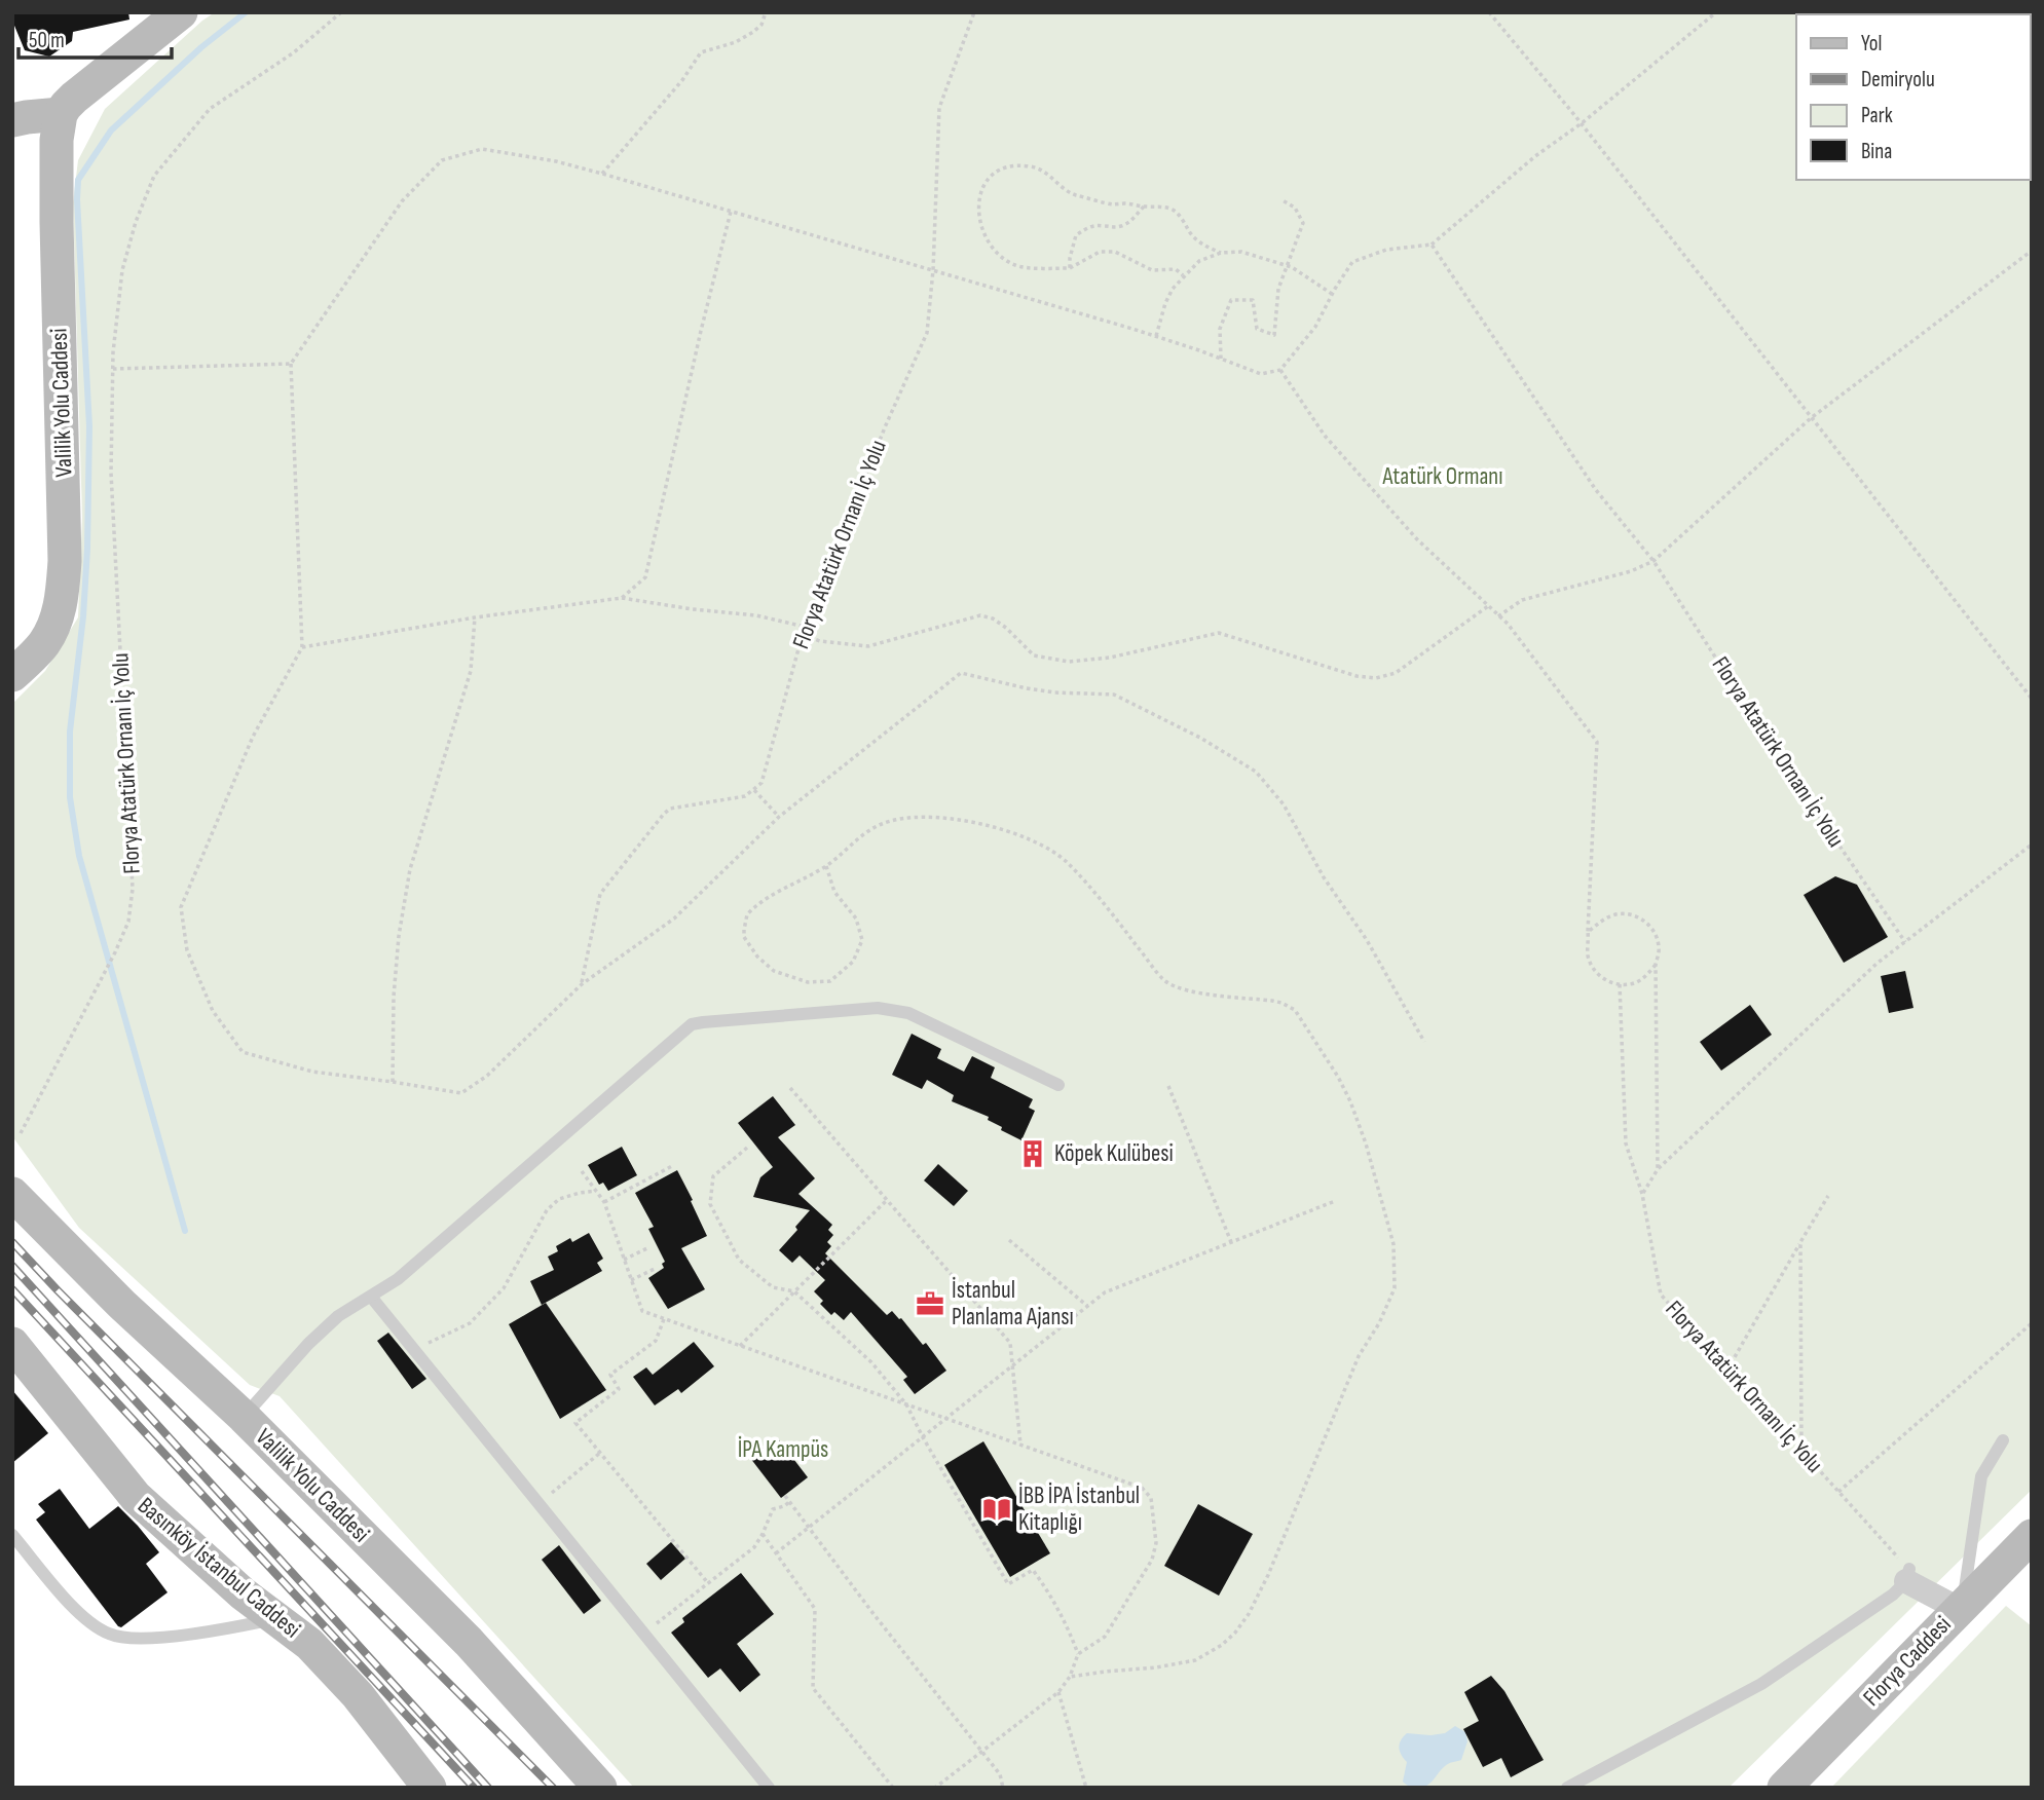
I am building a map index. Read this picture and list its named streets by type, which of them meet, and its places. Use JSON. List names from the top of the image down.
{
  "streets": {
    "main road": ["Valilik Yolu Caddesi", "Basınköy İstanbul Caddesi", "Florya Caddesi"],
    "path": ["Florya Atatürk Ornanı İç Yolu"]
  },
  "parks": ["Atatürk Ormanı", "İPA Kampüs"],
  "places": {
    "building": ["Köpek Kulübesi"],
    "office": ["İstanbul Planlama Ajansı"],
    "library": ["İBB İPA İstanbul Kitaplığı"]
  },
  "legend": [
    "Yol",
    "Demiryolu",
    "Park",
    "Bina"
  ],
  "scale_bar": "50 m"
}
